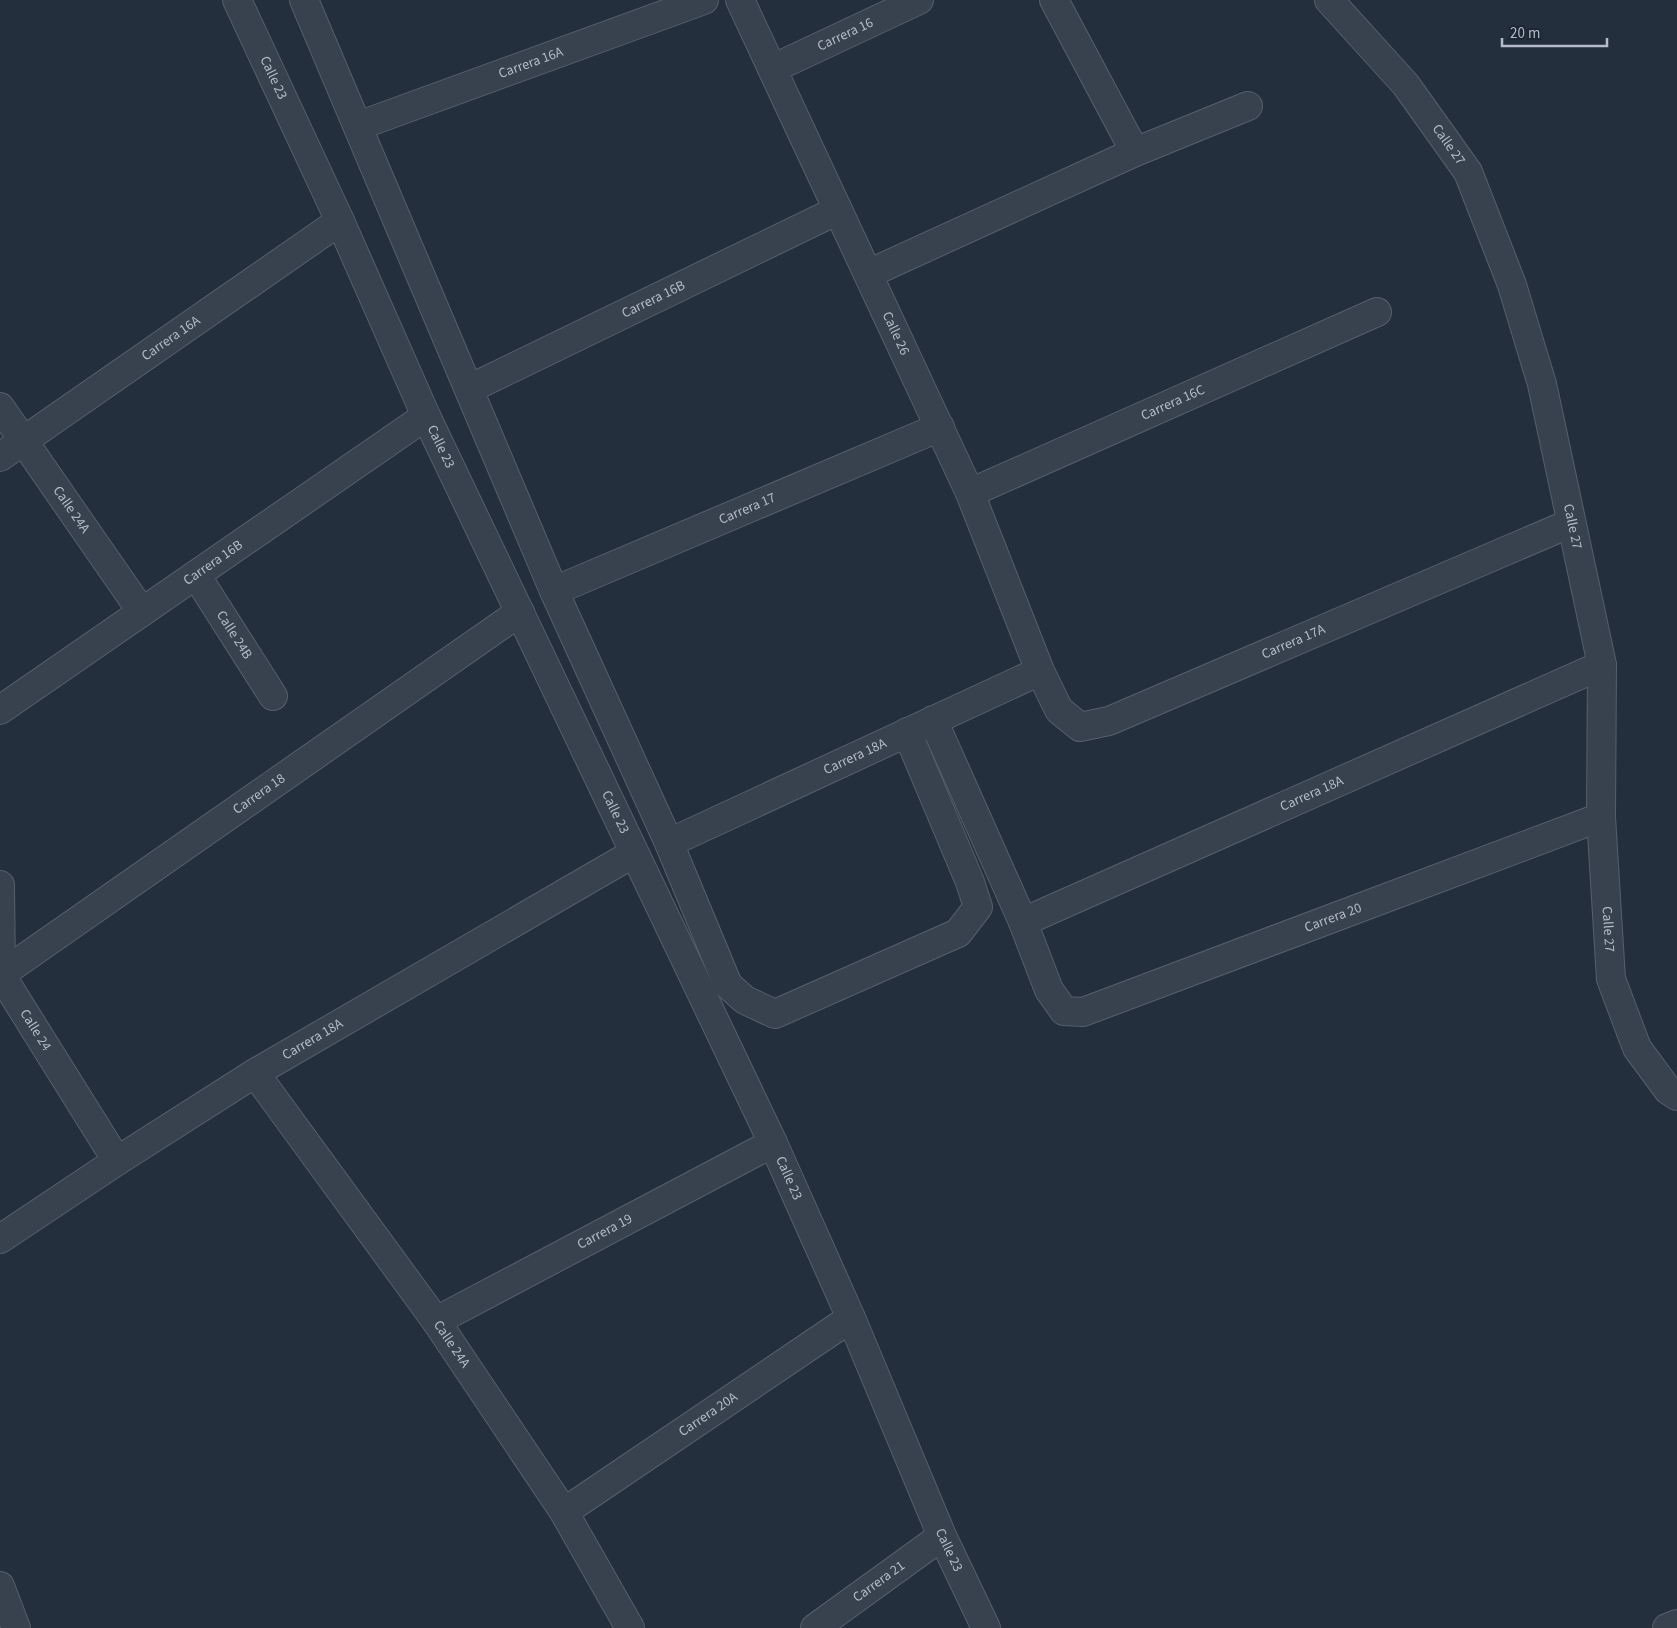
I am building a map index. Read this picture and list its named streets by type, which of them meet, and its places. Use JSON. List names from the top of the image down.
{
  "streets": {
    "street": [
      "Carrera 16",
      "Carrera 16A",
      "Calle 23",
      "Calle 27",
      "Carrera 16B",
      "Calle 26",
      "Carrera 16C",
      "Calle 24A",
      "Carrera 17",
      "Calle 24B",
      "Carrera 17A",
      "Carrera 18A",
      "Carrera 18",
      "Carrera 20",
      "Calle 24",
      "Carrera 19",
      "Carrera 20A",
      "Carrera 21"
    ]
  },
  "crossings": [
    ["Carrera 16", "Calle 26"],
    ["Carrera 16A", "Calle 23"],
    ["Carrera 16A", "Calle 24A"],
    ["Calle 23", "Carrera 16B"],
    ["Calle 23", "Carrera 18A"],
    ["Calle 23", "Carrera 18"],
    ["Calle 23", "Carrera 19"],
    ["Calle 23", "Carrera 20A"],
    ["Calle 23", "Carrera 21"],
    ["Calle 27", "Carrera 17A"],
    ["Calle 27", "Carrera 18A"],
    ["Calle 27", "Carrera 20"],
    ["Carrera 16B", "Calle 26"],
    ["Carrera 16B", "Calle 24A"],
    ["Carrera 16B", "Calle 24B"],
    ["Calle 26", "Carrera 16C"],
    ["Calle 26", "Carrera 17"],
    ["Calle 26", "Carrera 17A"],
    ["Calle 26", "Carrera 18A"],
    ["Calle 24A", "Carrera 18A"],
    ["Calle 24A", "Carrera 19"],
    ["Calle 24A", "Carrera 20A"],
    ["Carrera 17A", "Carrera 18A"],
    ["Carrera 18A", "Carrera 20"],
    ["Carrera 18A", "Calle 24"],
    ["Carrera 18", "Calle 24"]
  ],
  "scale_bar": "20 m"
}
